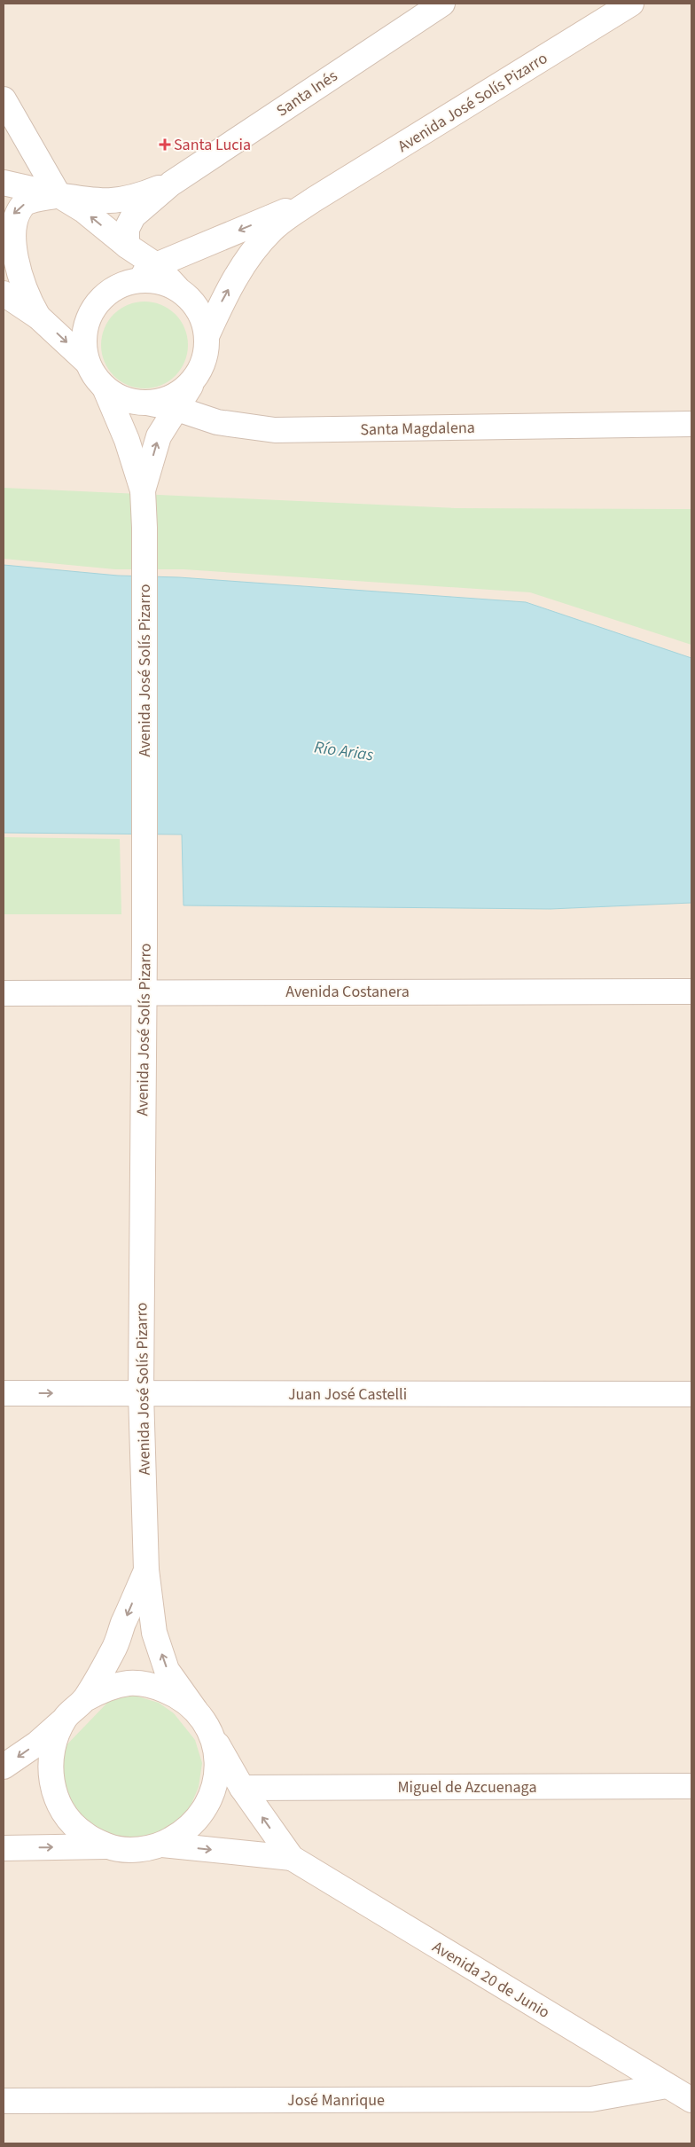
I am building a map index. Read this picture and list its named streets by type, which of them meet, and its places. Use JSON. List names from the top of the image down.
{
  "streets": {
    "street": [
      "Santa Inés",
      "Avenida José Solís Pizarro",
      "Santa Magdalena",
      "Avenida Costanera",
      "Juan José Castelli",
      "Miguel de Azcuenaga",
      "Avenida 20 de Junio",
      "José Manrique"
    ]
  },
  "crossings": [
    ["Avenida José Solís Pizarro", "Santa Magdalena"],
    ["Avenida José Solís Pizarro", "Avenida Costanera"],
    ["Avenida José Solís Pizarro", "Juan José Castelli"],
    ["Avenida José Solís Pizarro", "Avenida 20 de Junio"],
    ["Miguel de Azcuenaga", "Avenida 20 de Junio"],
    ["Avenida 20 de Junio", "José Manrique"]
  ],
  "water": ["Río Arias"],
  "places": {
    "health": ["Santa Lucia"]
  }
}
